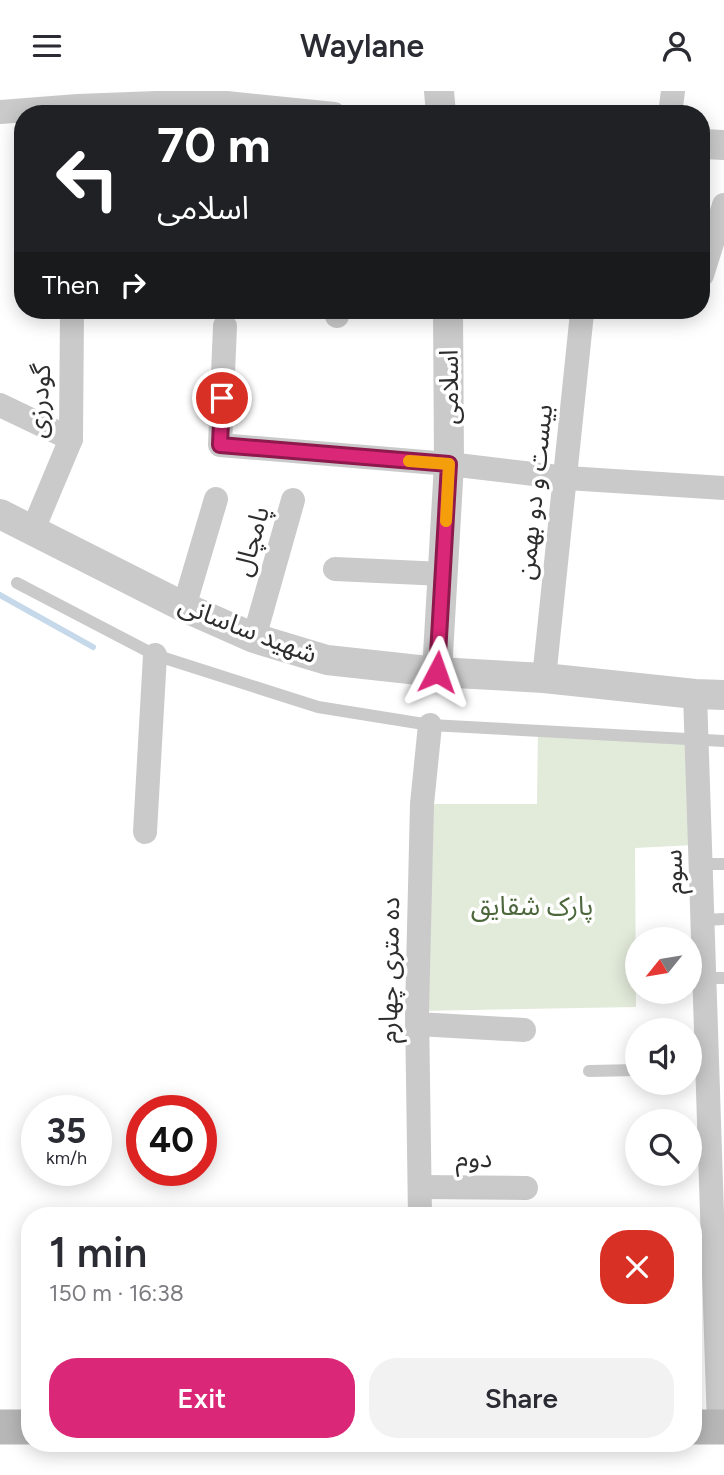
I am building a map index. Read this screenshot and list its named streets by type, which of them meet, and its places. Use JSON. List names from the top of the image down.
{
  "streets": {
    "street": [
      "اسلامی",
      "گودرزی",
      "بیست و دو بهمن",
      "پامچال",
      "شهید ساسانی",
      "سوم",
      "ده متری چهارم",
      "دوم"
    ]
  },
  "crossings": [
    ["اسلامی", "شهید ساسانی"],
    ["گودرزی", "شهید ساسانی"],
    ["بیست و دو بهمن", "شهید ساسانی"],
    ["پامچال", "شهید ساسانی"],
    ["شهید ساسانی", "سوم"],
    ["شهید ساسانی", "ده متری چهارم"],
    ["ده متری چهارم", "دوم"]
  ],
  "parks": ["پارک شقایق"],
  "north": "bottom left",
  "page": {
    "header": "Waylane",
    "turn": ["70 m", "اسلامی"],
    "then": "Then",
    "speed": "35 km/h",
    "limit": "40",
    "heading": ["1 min", "150 m · 16:38"],
    "buttons": ["Exit", "Share"]
  }
}
